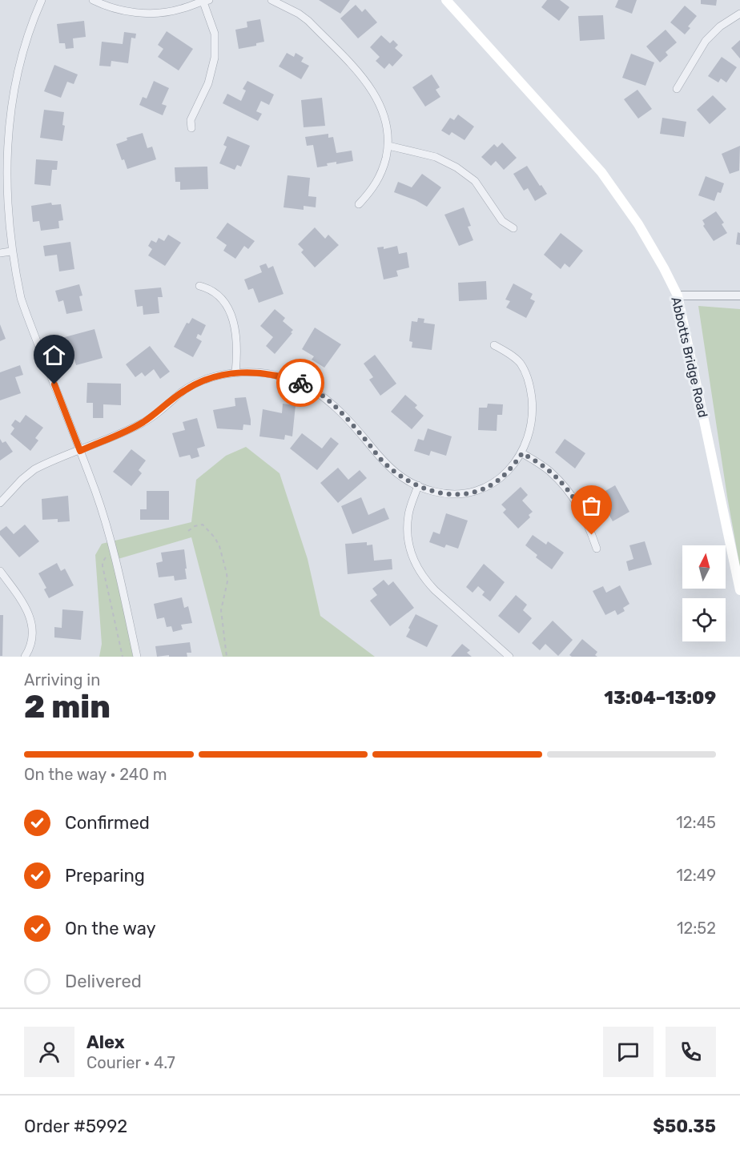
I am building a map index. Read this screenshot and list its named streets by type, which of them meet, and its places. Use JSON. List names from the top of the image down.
{
  "streets": {
    "main road": ["Abbotts Bridge Road"]
  },
  "north": "top",
  "page": {
    "heading": ["2 min", "Arriving in", "13:04–13:09"],
    "panel": [
      "Alex",
      "Courier · 4.7",
      "Order #5992",
      "$50.35"
    ],
    "bar": "On the way · 240 m",
    "list": [
      ["Confirmed", "12:45"],
      ["Preparing", "12:49"],
      ["On the way", "12:52"],
      "Delivered"
    ]
  }
}
